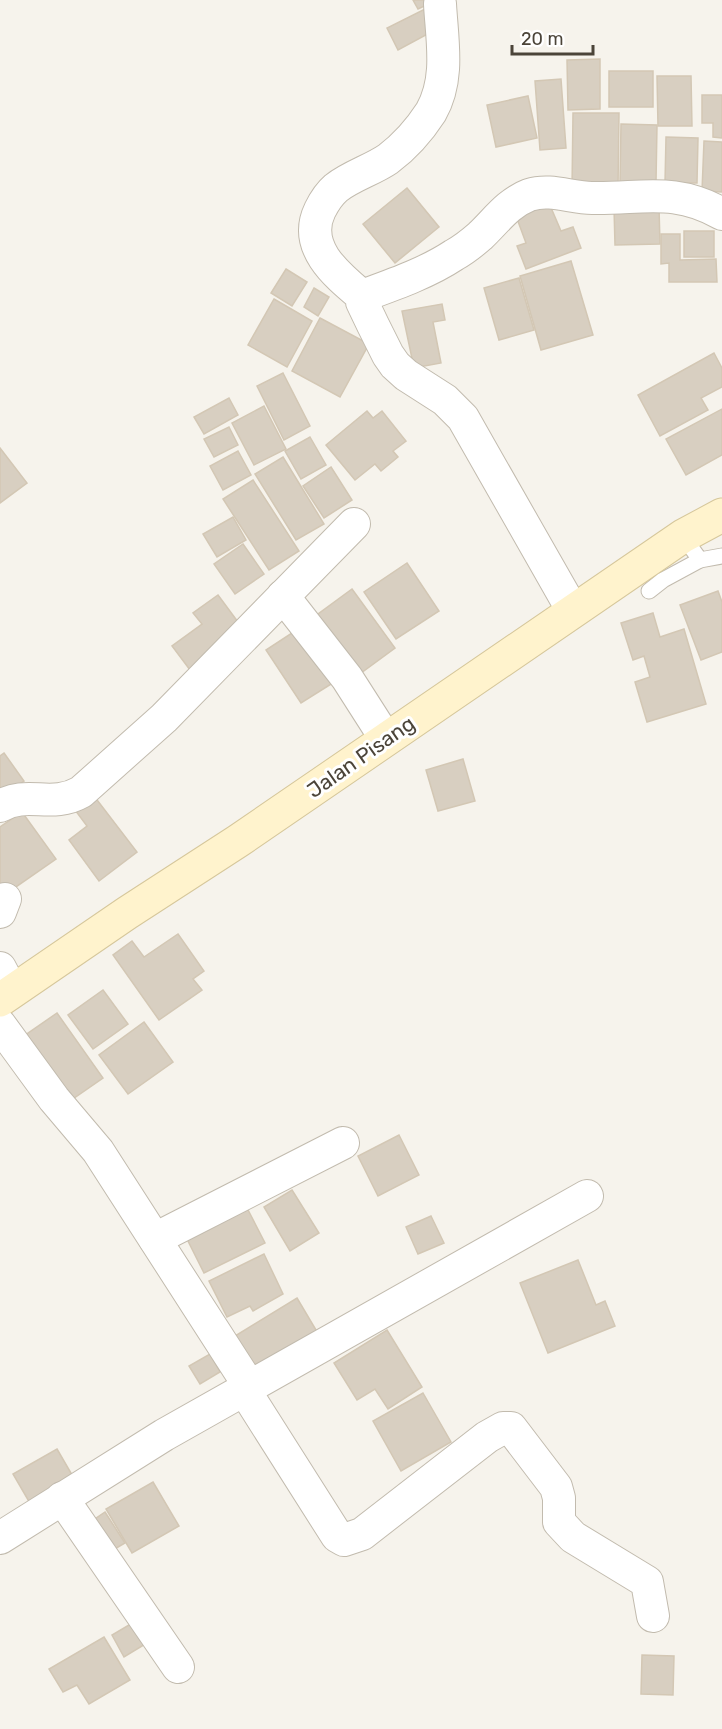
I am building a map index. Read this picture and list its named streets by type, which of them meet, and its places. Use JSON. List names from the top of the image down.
{
  "streets": {
    "street": ["Jalan Pisang"]
  },
  "scale_bar": "20 m"
}
